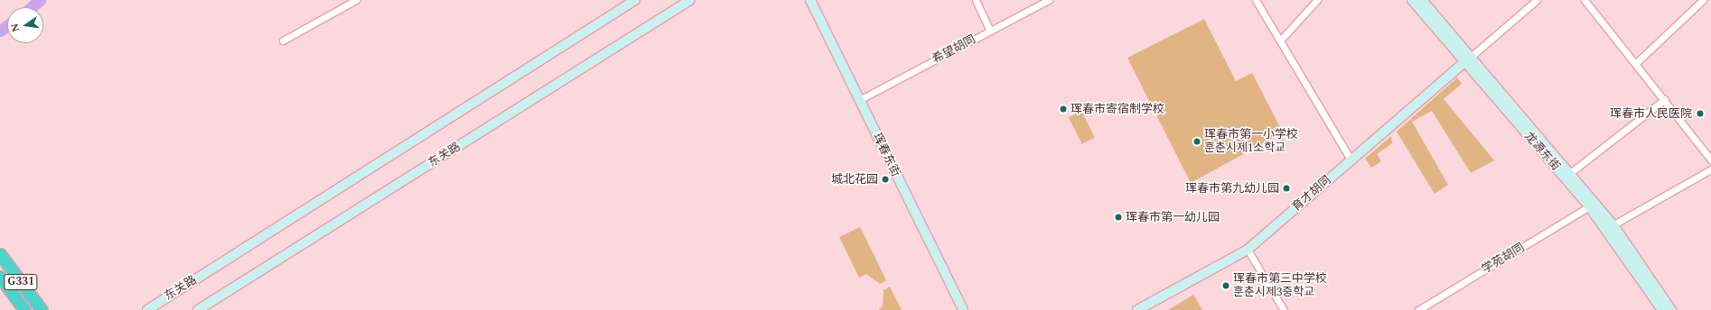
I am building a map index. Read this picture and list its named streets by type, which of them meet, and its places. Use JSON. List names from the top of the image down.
{
  "streets": {
    "highway": ["G331"],
    "main road": [
      "龙源东街",
      "东关路",
      "珲春东街",
      "育才胡同"
    ],
    "street": ["希望胡同", "学苑胡同"]
  },
  "crossings": [
    ["希望胡同", "珲春东街"],
    ["龙源东街", "育才胡同"],
    ["龙源东街", "学苑胡同"]
  ],
  "places": [
    "珲春市寄宿制学校",
    "珲春市人民医院",
    "珲春市第一小学校 훈춘시제1소학교",
    "城北花园",
    "珲春市第九幼儿园",
    "珲春市第一幼儿园",
    "珲春市第三中学校 훈춘시제3중학교"
  ],
  "north": "left"
}
